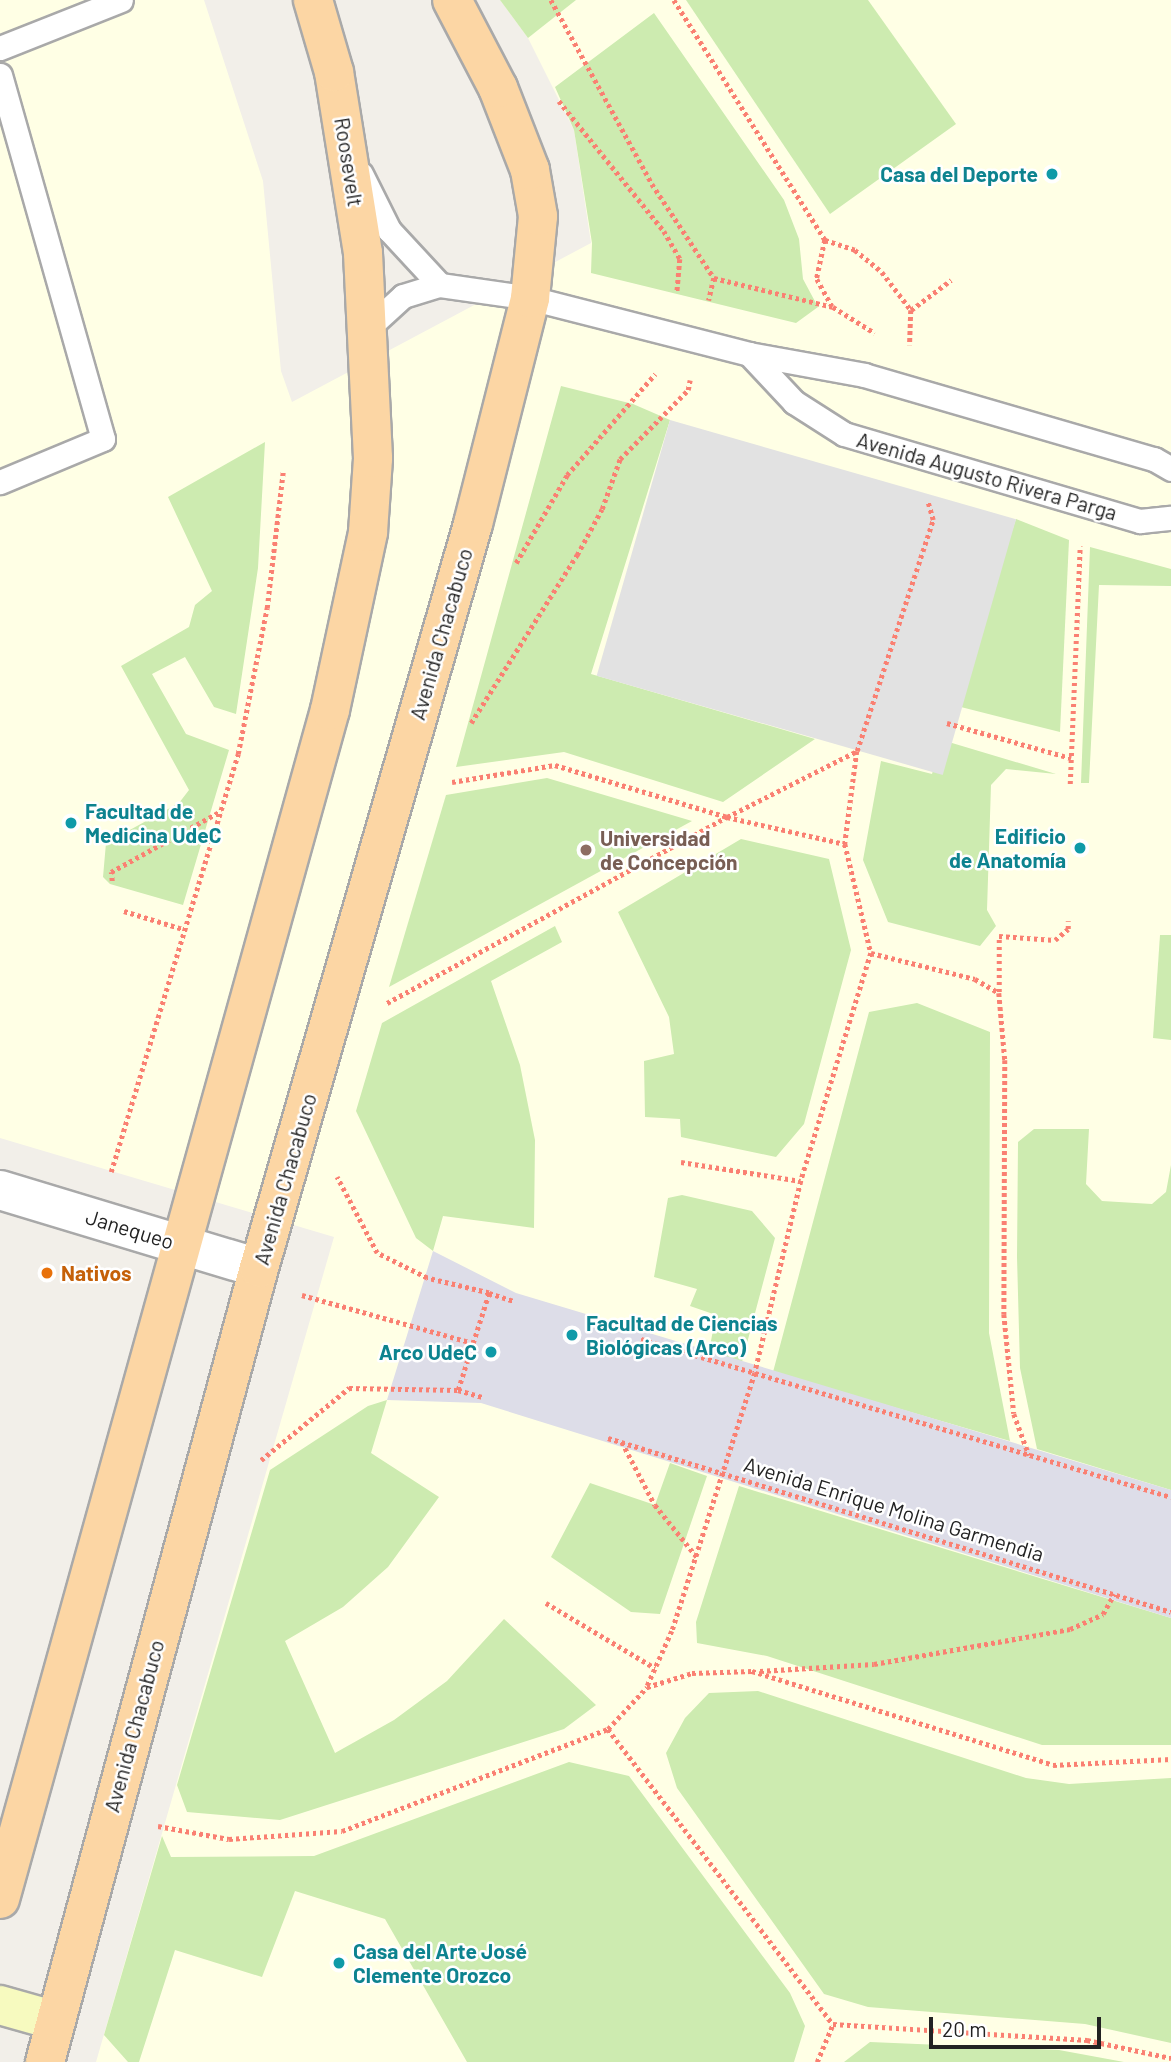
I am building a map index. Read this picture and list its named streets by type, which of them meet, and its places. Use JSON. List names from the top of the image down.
{
  "streets": {
    "main road": ["Roosevelt", "Avenida Chacabuco"],
    "street": ["Janequeo"],
    "lane": ["Avenida Augusto Rivera Parga"],
    "path": ["Avenida Enrique Molina Garmendia"]
  },
  "crossings": [
    ["Avenida Chacabuco", "Janequeo"]
  ],
  "places": [
    "Casa del Deporte",
    "Facultad de Medicina UdeC",
    "Edificio de Anatomía",
    "Universidad de Concepción",
    "Nativos",
    "Facultad de Ciencias Biológicas (Arco)",
    "Arco UdeC",
    "Casa del Arte José Clemente Orozco"
  ],
  "scale_bar": "20 m"
}
